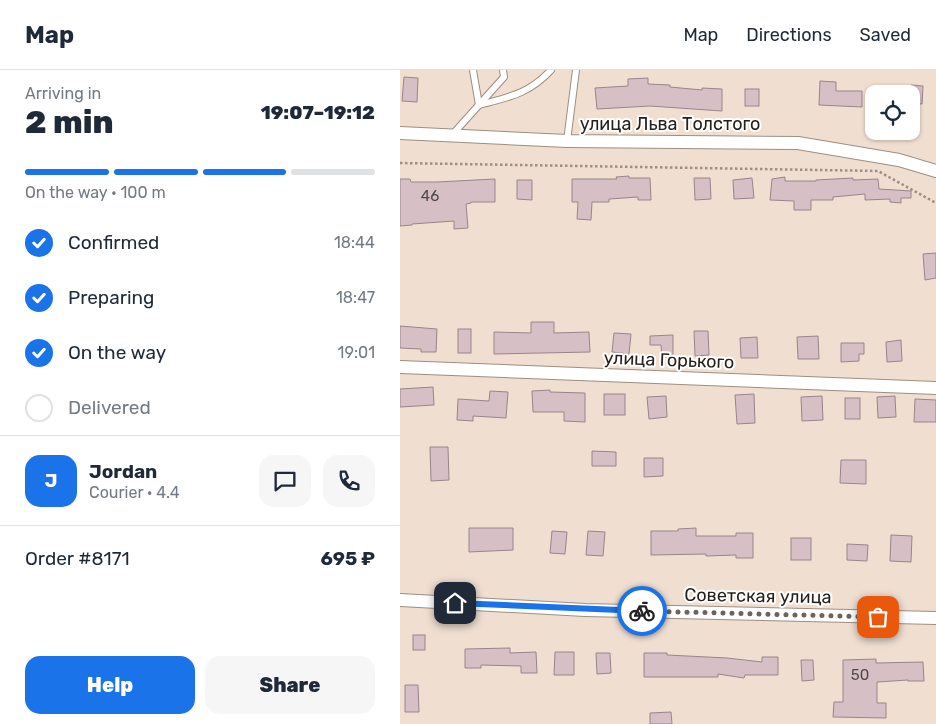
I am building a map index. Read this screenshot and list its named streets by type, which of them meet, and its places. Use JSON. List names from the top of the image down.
{
  "streets": {
    "street": ["улица Льва Толстого", "улица Горького", "Советская улица"]
  },
  "house_numbers": ["46", "50"],
  "page": {
    "header": "Map",
    "nav": ["Map", "Directions", "Saved"],
    "heading": ["2 min", "Arriving in", "19:07–19:12"],
    "panel": [
      "Jordan",
      "Courier · 4.4",
      "Order #8171",
      "695 ₽"
    ],
    "bar": "On the way · 100 m",
    "list": [
      ["Confirmed", "18:44"],
      ["Preparing", "18:47"],
      ["On the way", "19:01"],
      "Delivered"
    ],
    "round": "J",
    "buttons": ["Help", "Share"]
  }
}
